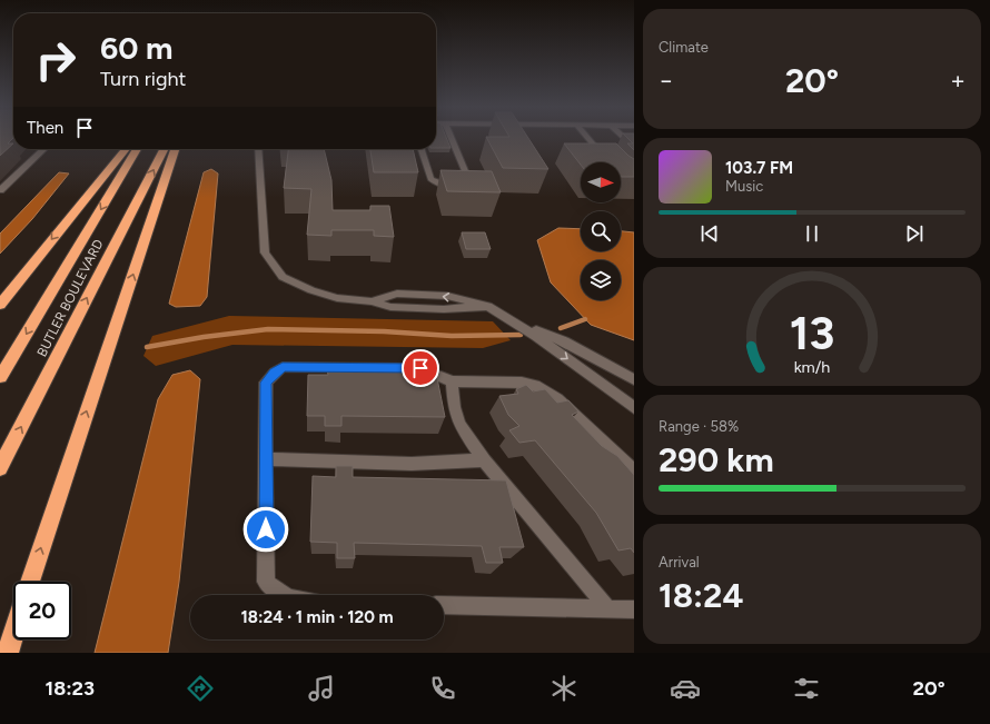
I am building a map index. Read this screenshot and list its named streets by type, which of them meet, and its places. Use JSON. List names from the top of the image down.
{
  "streets": {
    "highway": ["BUTLER BOULEVARD"]
  },
  "north": "right",
  "page": {
    "tile": [
      "Climate",
      ["Range · 58%", "290 km"],
      ["Arrival", "18:24"]
    ],
    "turn": ["60 m", "Turn right"],
    "heat": ["−", "20°", "+"],
    "then": "Then",
    "song": ["103.7 FM", "Music"],
    "limit": "20",
    "trip": "18:24 · 1 min · 120 m",
    "tabs": ["18:23", "20°"],
    "gauge": ["13", "km/h"]
  }
}
